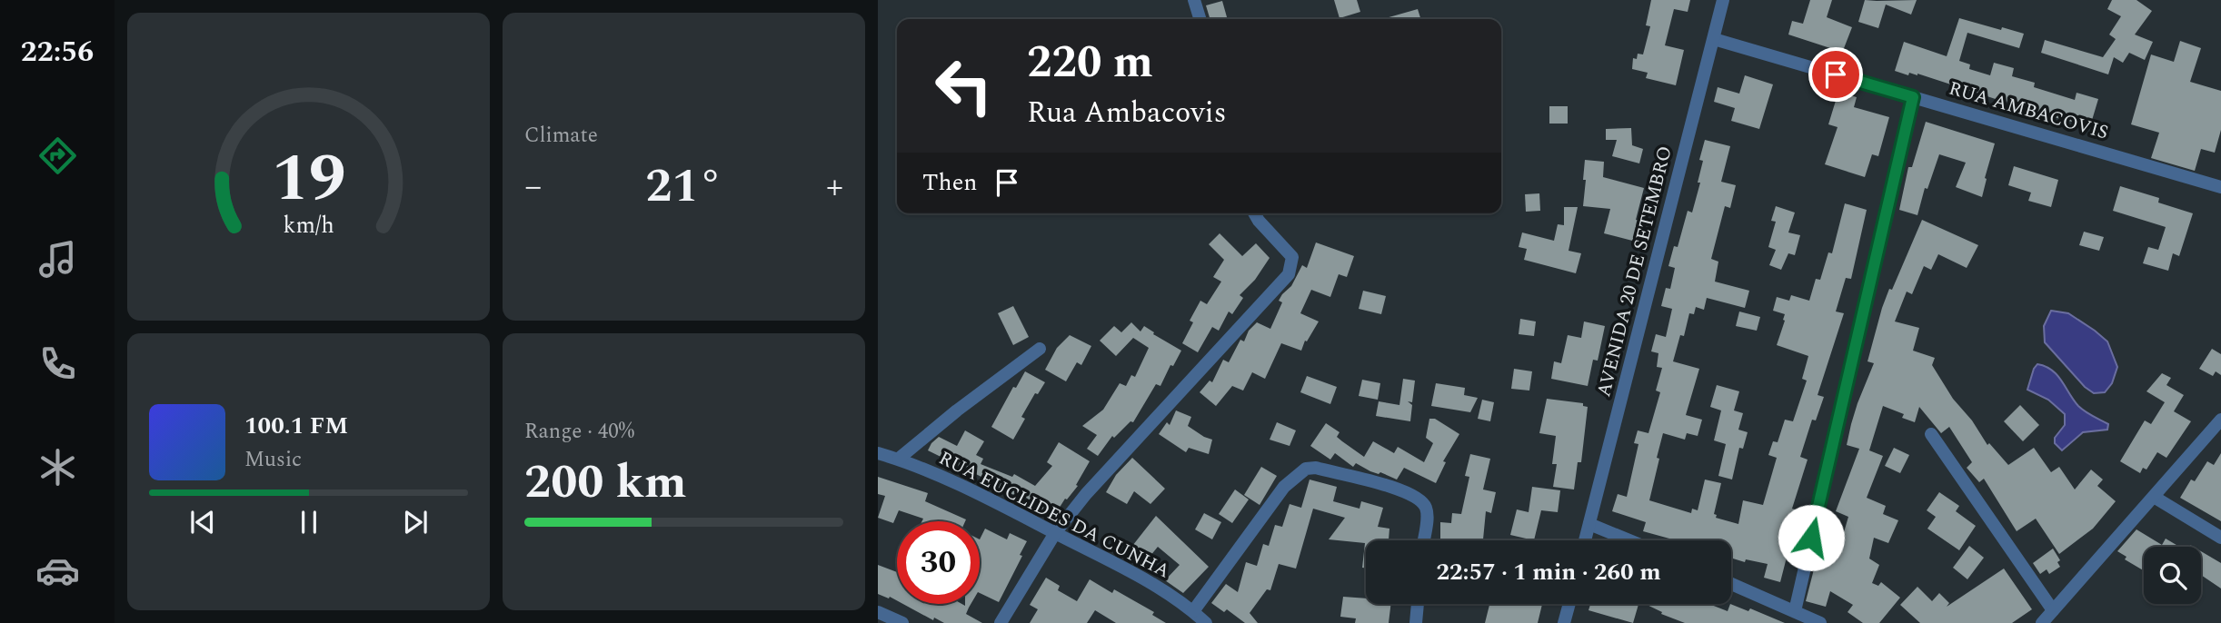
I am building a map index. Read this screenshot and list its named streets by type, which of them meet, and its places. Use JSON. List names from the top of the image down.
{
  "streets": {
    "street": ["RUA AMBACOVIS", "AVENIDA 20 DE SETEMBRO", "RUA EUCLIDES DA CUNHA"]
  },
  "crossings": [
    ["RUA AMBACOVIS", "AVENIDA 20 DE SETEMBRO"]
  ],
  "page": {
    "tabs": "22:56",
    "tile": [
      "Climate",
      ["Range · 40%", "200 km"]
    ],
    "turn": ["220 m", "Rua Ambacovis"],
    "then": "Then",
    "heat": ["−", "21°", "+"],
    "song": ["100.1 FM", "Music"],
    "limit": "30",
    "trip": "22:57 · 1 min · 260 m",
    "gauge": ["19", "km/h"]
  }
}
